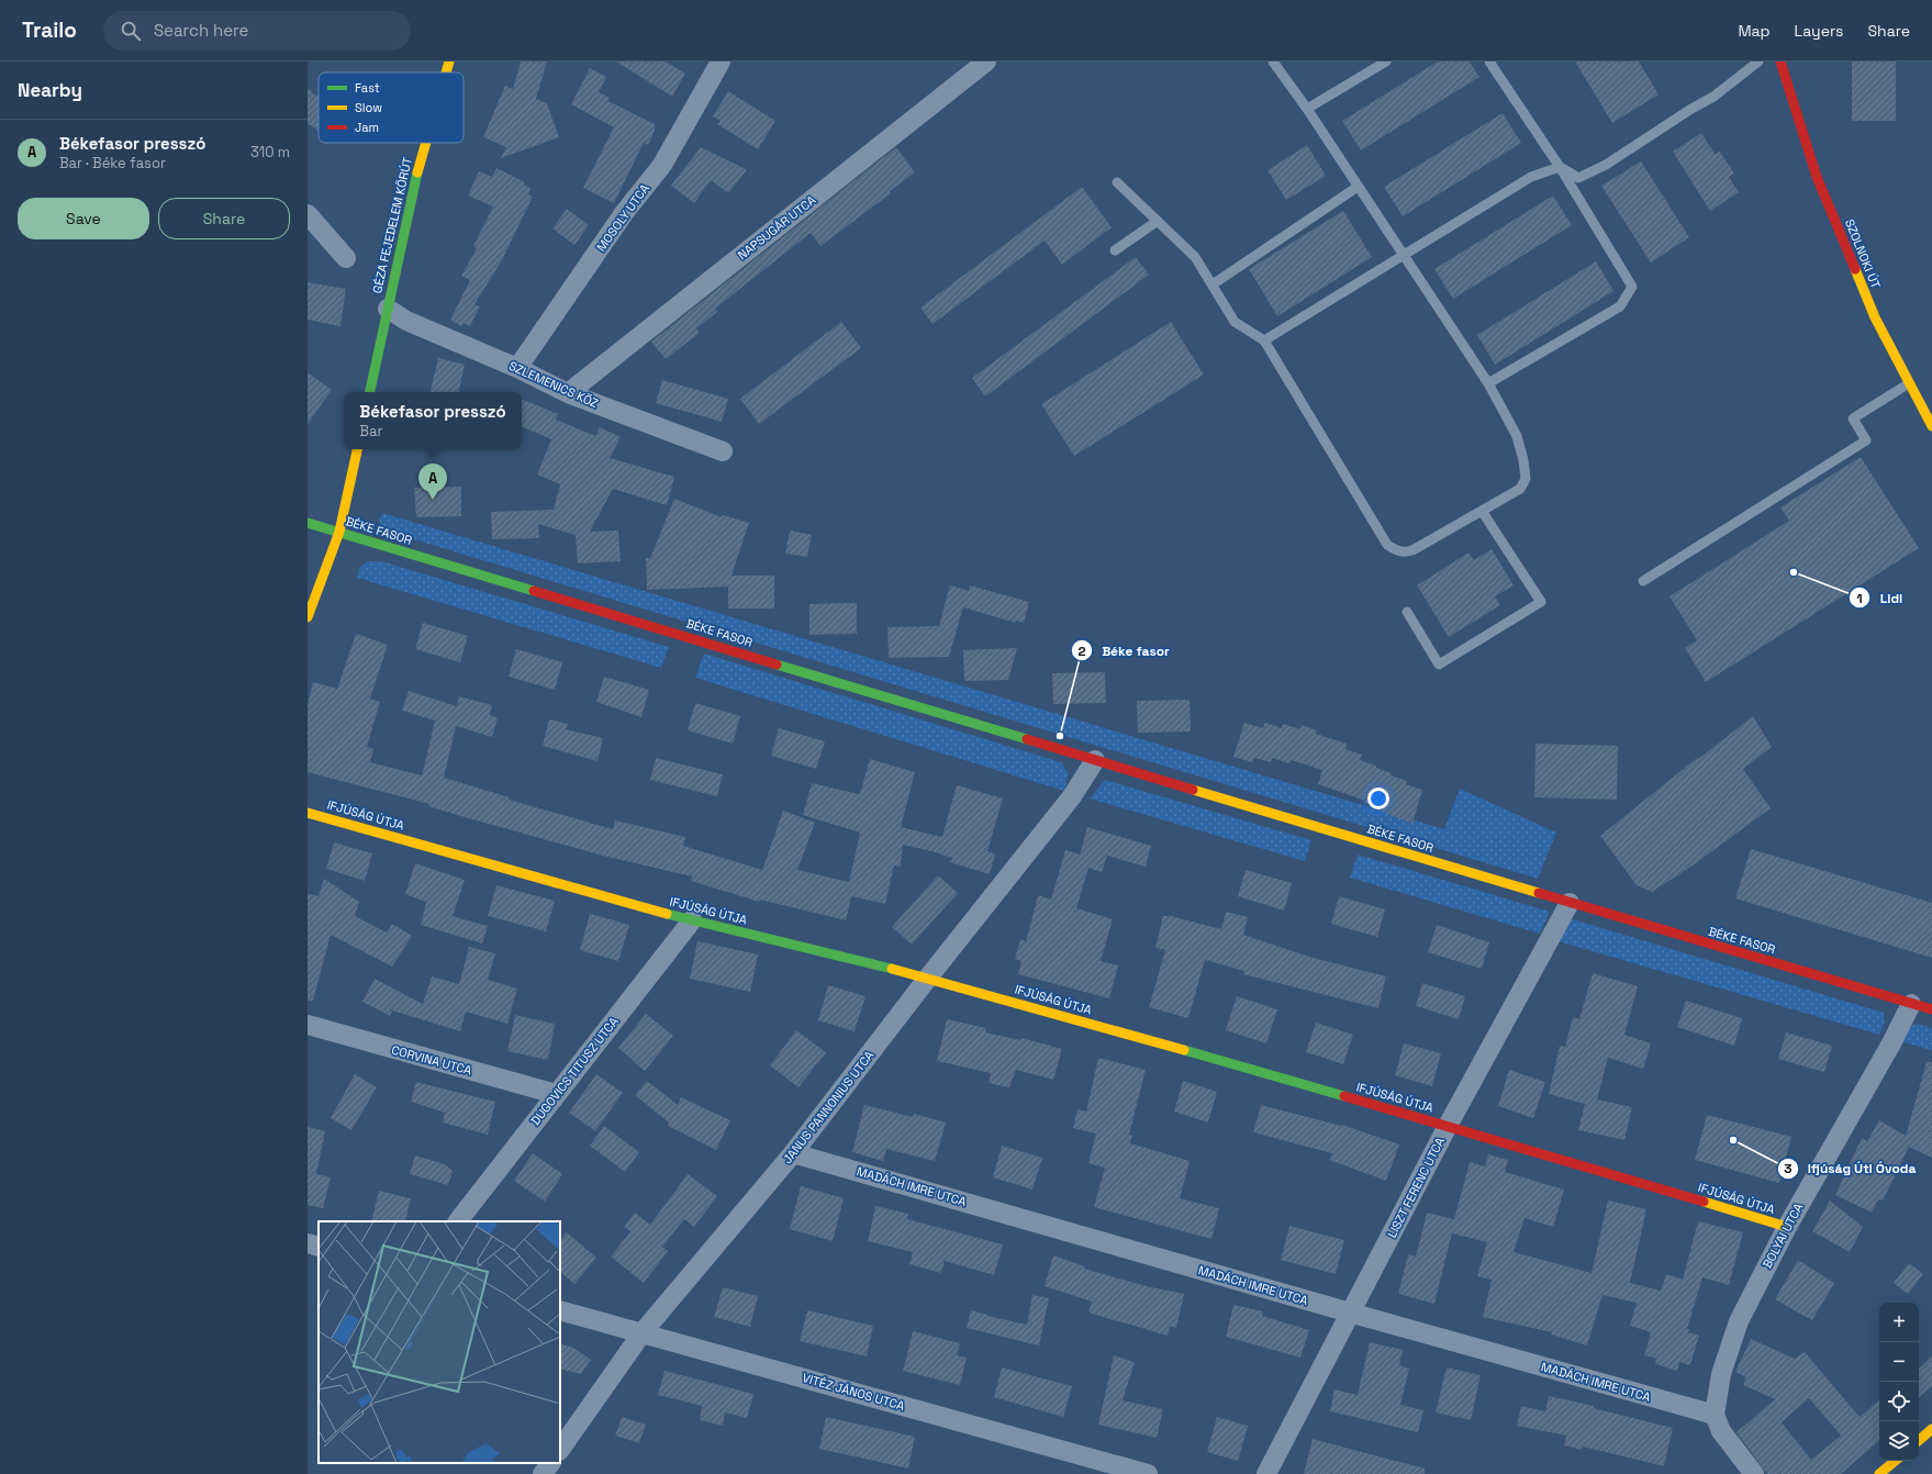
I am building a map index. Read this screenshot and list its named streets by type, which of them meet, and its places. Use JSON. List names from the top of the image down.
{
  "streets": {
    "street": [
      "MOSOLY UTCA",
      "GÉZA FEJEDELEM KÖRÚT",
      "NAPSUGÁR UTCA",
      "SZOLNOKI ÚT",
      "SZLEMENICS KÖZ",
      "BÉKE FASOR",
      "IFJÚSÁG ÚTJA",
      "CORVINA UTCA",
      "DUGOVICS TITUSZ UTCA",
      "JANUS PANNONIUS UTCA",
      "MADÁCH IMRE UTCA",
      "LISZT FERENC UTCA",
      "BOLYAI UTCA",
      "VITÉZ JÁNOS UTCA"
    ]
  },
  "crossings": [
    ["MOSOLY UTCA", "SZLEMENICS KÖZ"],
    ["GÉZA FEJEDELEM KÖRÚT", "SZLEMENICS KÖZ"],
    ["NAPSUGÁR UTCA", "SZLEMENICS KÖZ"],
    ["BÉKE FASOR", "JANUS PANNONIUS UTCA"],
    ["BÉKE FASOR", "LISZT FERENC UTCA"],
    ["BÉKE FASOR", "BOLYAI UTCA"],
    ["IFJÚSÁG ÚTJA", "DUGOVICS TITUSZ UTCA"],
    ["IFJÚSÁG ÚTJA", "JANUS PANNONIUS UTCA"],
    ["IFJÚSÁG ÚTJA", "LISZT FERENC UTCA"],
    ["IFJÚSÁG ÚTJA", "BOLYAI UTCA"],
    ["CORVINA UTCA", "DUGOVICS TITUSZ UTCA"],
    ["JANUS PANNONIUS UTCA", "MADÁCH IMRE UTCA"],
    ["JANUS PANNONIUS UTCA", "VITÉZ JÁNOS UTCA"],
    ["MADÁCH IMRE UTCA", "LISZT FERENC UTCA"],
    ["MADÁCH IMRE UTCA", "BOLYAI UTCA"]
  ],
  "places": ["Lidl", "Béke fasor", "Ifjúság Úti Óvoda"],
  "legend": ["Fast", "Slow", "Jam"],
  "page": {
    "header": "Trailo",
    "search": "Search here",
    "nav": ["Map", "Layers", "Share"],
    "heading": "Nearby",
    "list": [
      {
        "mark": "A",
        "name": "Békefasor presszó",
        "note": "Bar · Béke fasor",
        "value": "310 m"
      }
    ],
    "buttons": ["Save", "Share"],
    "popup": ["Békefasor presszó", "Bar"],
    "pins": "A",
    "map_buttons": ["+", "−"]
  }
}
